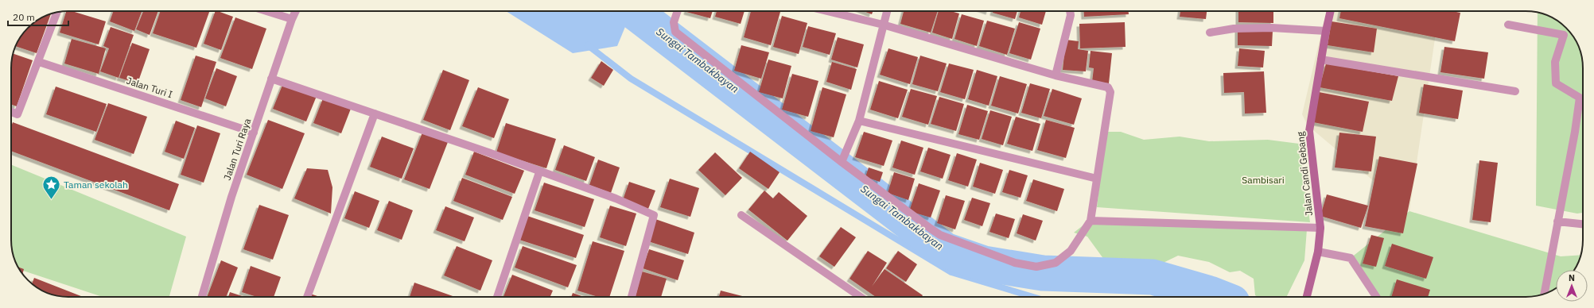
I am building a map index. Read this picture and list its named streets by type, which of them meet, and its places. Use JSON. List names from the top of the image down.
{
  "streets": {
    "main road": ["Jalan Candi Gebang"],
    "street": ["Jalan Turi I", "Jalan Turi Raya"]
  },
  "crossings": [
    ["Jalan Turi I", "Jalan Turi Raya"]
  ],
  "water": ["Sungai Tambakbayan"],
  "parks": ["Sambisari"],
  "places": {
    "place": ["Taman sekolah"]
  },
  "scale_bar": "20 m",
  "north": "top"
}
